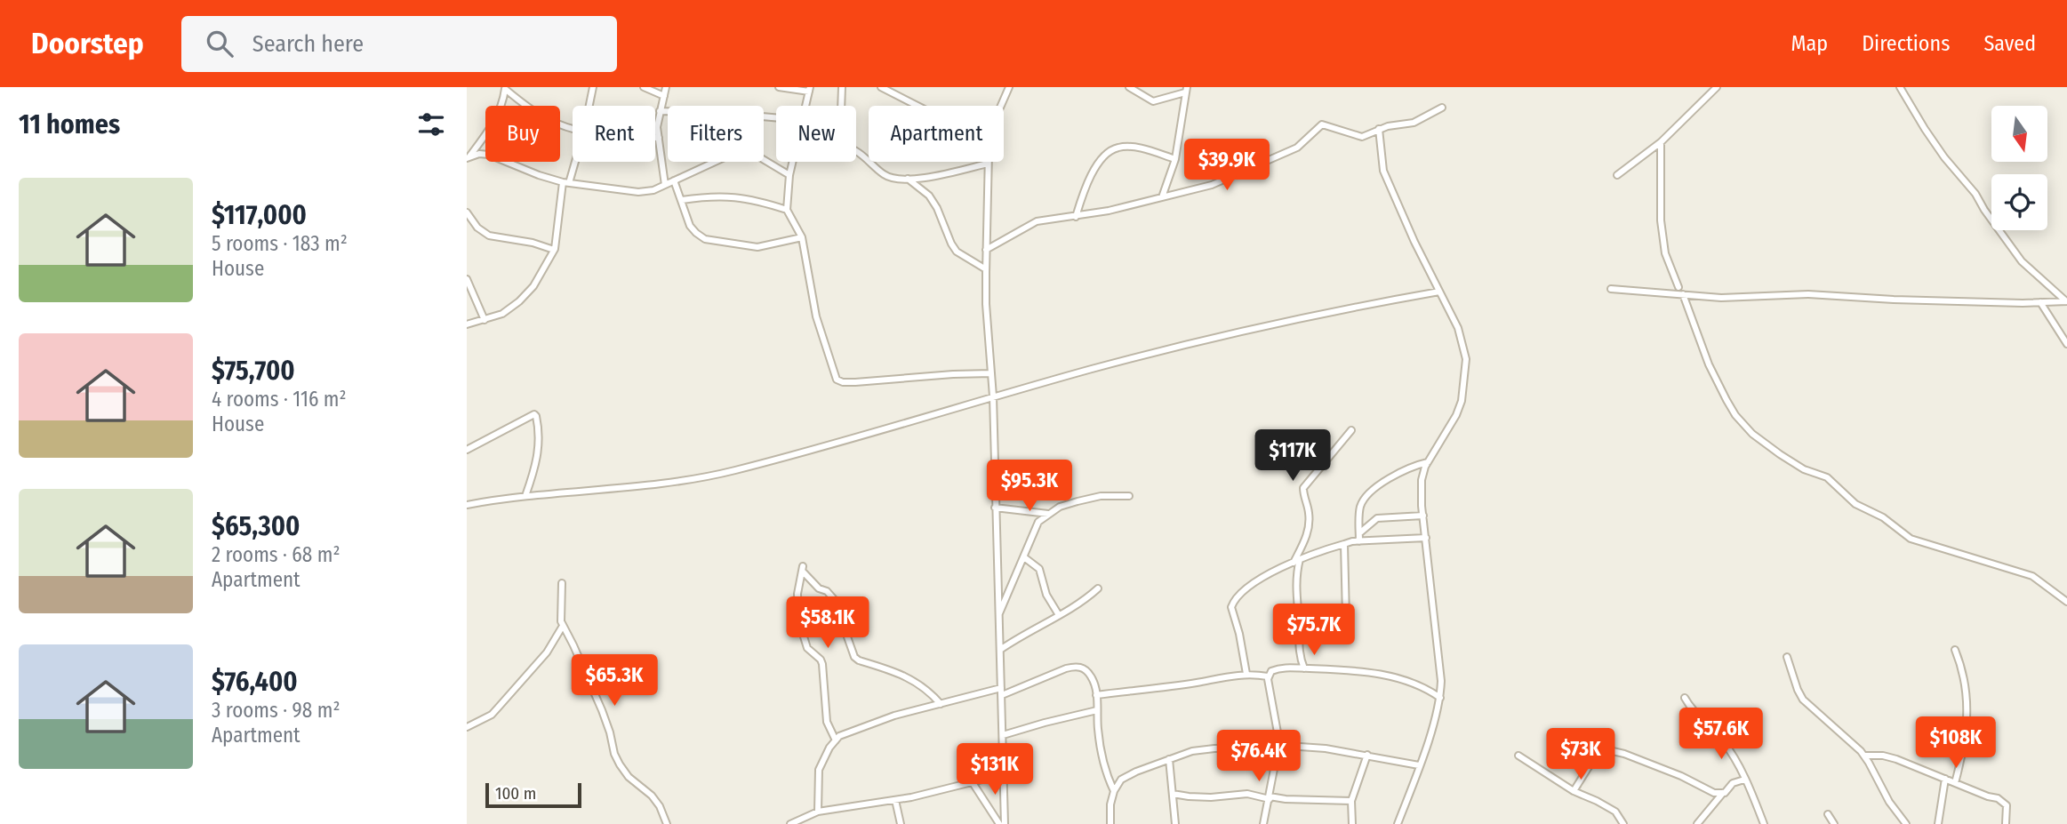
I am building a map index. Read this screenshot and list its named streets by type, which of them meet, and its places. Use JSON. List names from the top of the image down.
{
  "scale_bar": "100 m",
  "north": "bottom",
  "page": {
    "header": "Doorstep",
    "search": "Search here",
    "nav": ["Map", "Directions", "Saved"],
    "heading": "11 homes",
    "chip": [
      "Buy",
      "Rent",
      "Filters",
      "New",
      "Apartment"
    ],
    "price": [
      "$39.9K",
      "$117K",
      "$95.3K",
      "$58.1K",
      "$75.7K",
      "$65.3K",
      "$57.6K",
      "$108K",
      "$73K",
      "$76.4K",
      "$131K"
    ],
    "list": [
      {
        "name": "$117,000",
        "note": "5 rooms · 183 m² · House"
      },
      {
        "name": "$75,700",
        "note": "4 rooms · 116 m² · House"
      },
      {
        "name": "$65,300",
        "note": "2 rooms · 68 m² · Apartment"
      },
      {
        "name": "$76,400",
        "note": "3 rooms · 98 m² · Apartment"
      }
    ],
    "scale": "100 m"
  }
}
